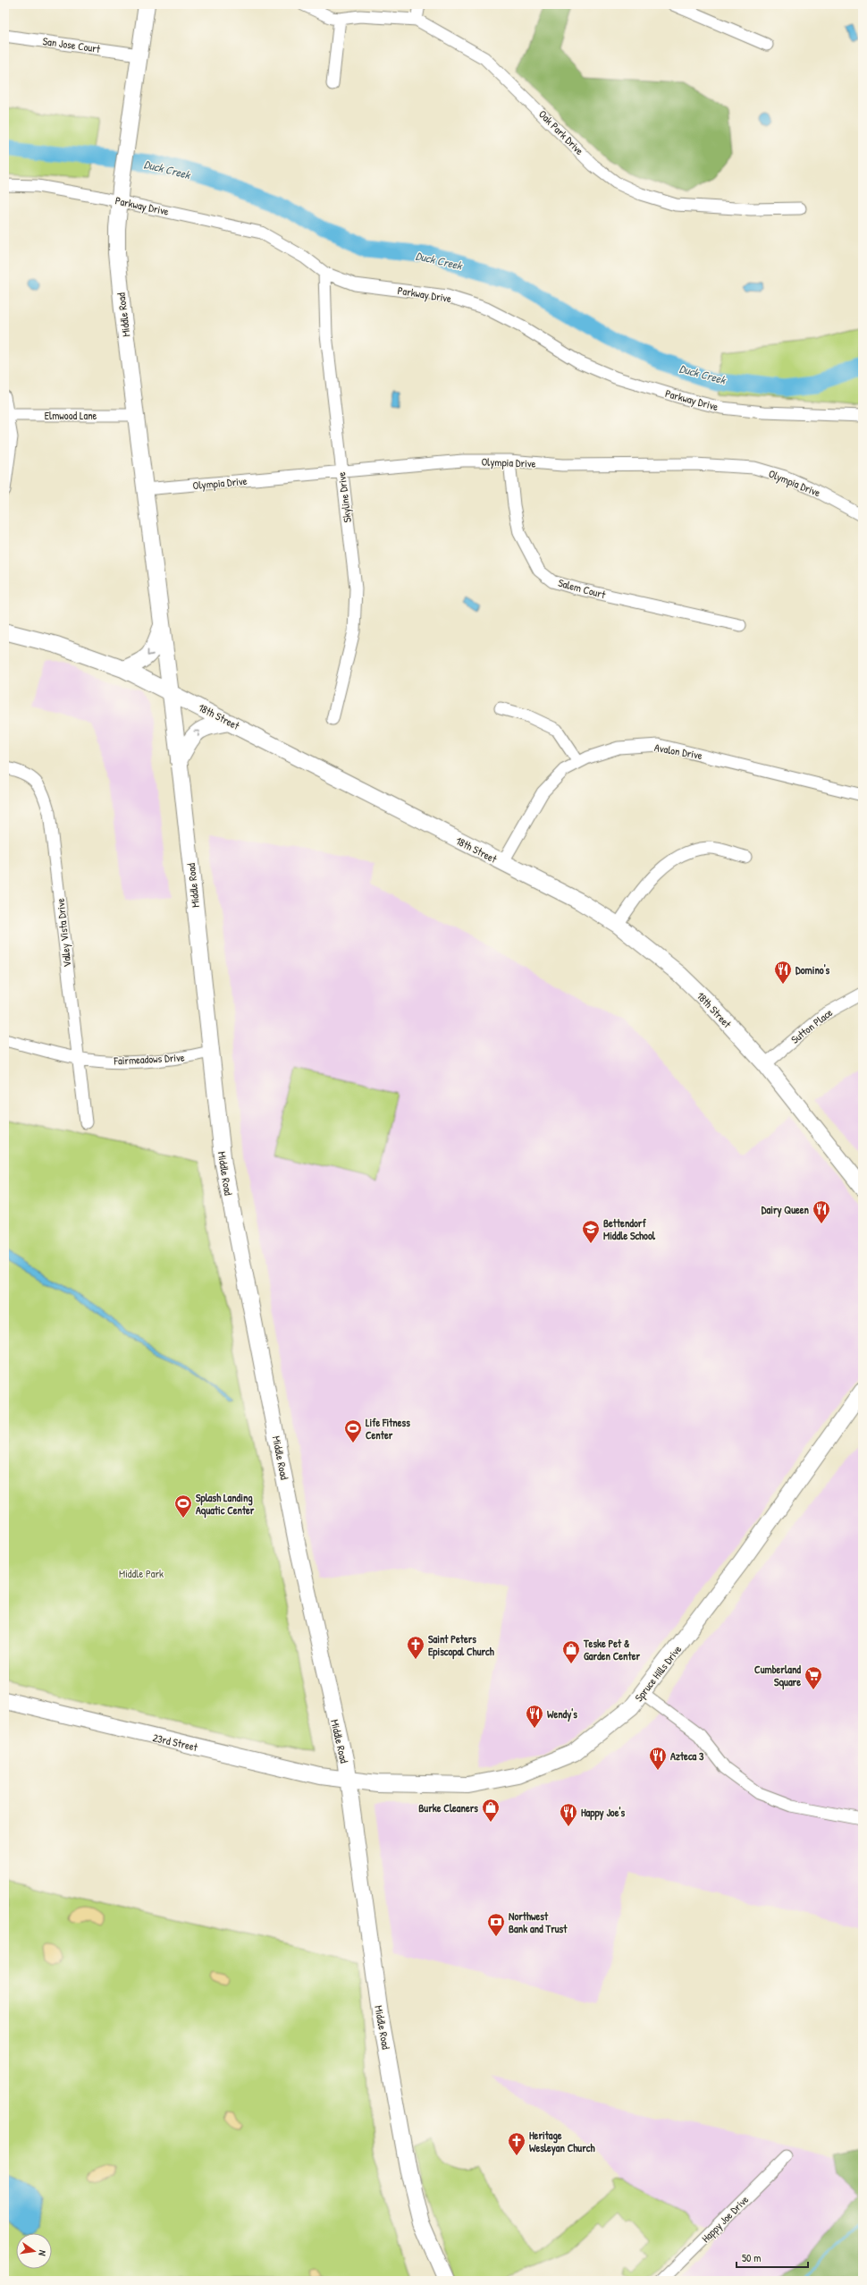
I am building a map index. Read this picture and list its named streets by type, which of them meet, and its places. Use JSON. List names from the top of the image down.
{
  "streets": {
    "main road": [
      "Middle Road",
      "18th Street",
      "Spruce Hills Drive",
      "23rd Street"
    ],
    "street": [
      "San Jose Court",
      "Oak Park Drive",
      "Parkway Drive",
      "Elmwood Lane",
      "Olympia Drive",
      "Skyline Drive",
      "Salem Court",
      "Avalon Drive",
      "Valley Vista Drive",
      "Sutton Place",
      "Fairmeadows Drive",
      "Happy Joe Drive"
    ]
  },
  "crossings": [
    ["San Jose Court", "Middle Road"],
    ["Parkway Drive", "Middle Road"],
    ["Parkway Drive", "Skyline Drive"],
    ["Middle Road", "Elmwood Lane"],
    ["Middle Road", "Olympia Drive"],
    ["Middle Road", "18th Street"],
    ["Middle Road", "Fairmeadows Drive"],
    ["Middle Road", "Spruce Hills Drive"],
    ["Middle Road", "23rd Street"],
    ["Olympia Drive", "Skyline Drive"],
    ["Olympia Drive", "Salem Court"],
    ["18th Street", "Avalon Drive"],
    ["18th Street", "Sutton Place"],
    ["Valley Vista Drive", "Fairmeadows Drive"],
    ["Spruce Hills Drive", "23rd Street"]
  ],
  "water": ["Duck Creek"],
  "parks": ["Middle Park"],
  "places": {
    "restaurant": [
      "Domino's",
      "Dairy Queen",
      "Wendy's",
      "Azteca 3",
      "Happy Joe's"
    ],
    "school or university": ["Bettendorf Middle School"],
    "sports": ["Life Fitness Center", "Splash Landing Aquatic Center"],
    "church": ["Saint Peters Episcopal Church", "Heritage Wesleyan Church"],
    "shop": ["Teske Pet & Garden Center", "Burke Cleaners"],
    "supermarket": ["Cumberland Square"],
    "bank": ["Northwest Bank and Trust"]
  },
  "scale_bar": "50 m",
  "north": "right"
}
